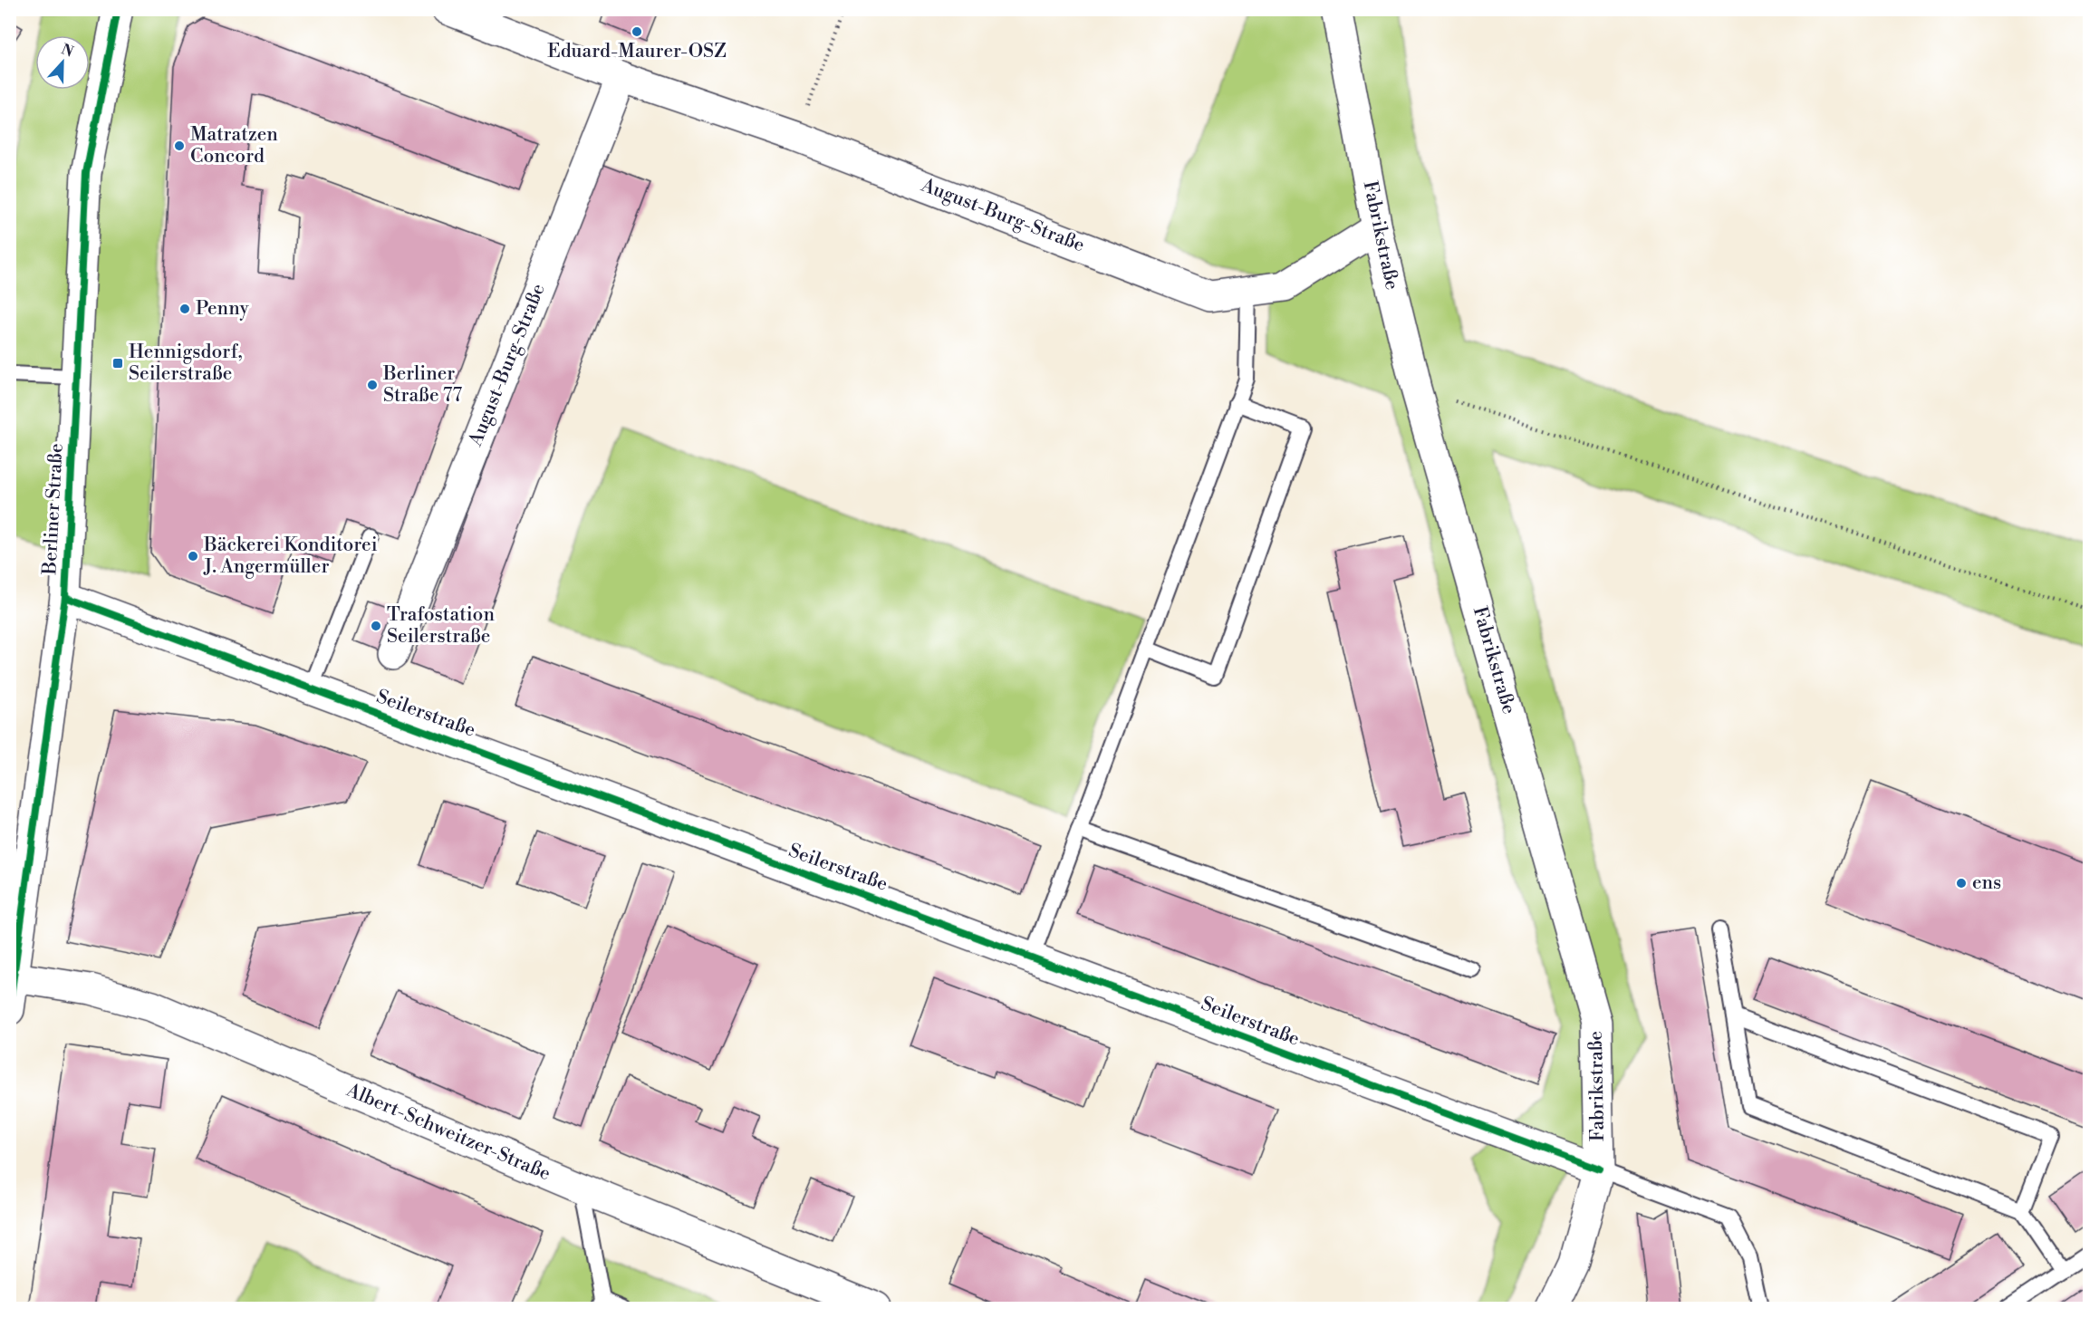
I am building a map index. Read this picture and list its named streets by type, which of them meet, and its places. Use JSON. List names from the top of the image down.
{
  "streets": {
    "street": [
      "August-Burg-Straße",
      "Fabrikstraße",
      "Berliner Straße",
      "Seilerstraße",
      "Albert-Schweitzer-Straße"
    ]
  },
  "crossings": [
    ["August-Burg-Straße", "Fabrikstraße"],
    ["Fabrikstraße", "Seilerstraße"],
    ["Berliner Straße", "Seilerstraße"],
    ["Berliner Straße", "Albert-Schweitzer-Straße"]
  ],
  "places": {
    "other": [
      "Eduard-Maurer-OSZ",
      "Matratzen Concord",
      "Penny",
      "Berliner Straße 77",
      "Bäckerei Konditorei J. Angermüller",
      "Trafostation Seilerstraße",
      "ens"
    ],
    "transit": ["Hennigsdorf, Seilerstraße"]
  },
  "north": "top"
}
